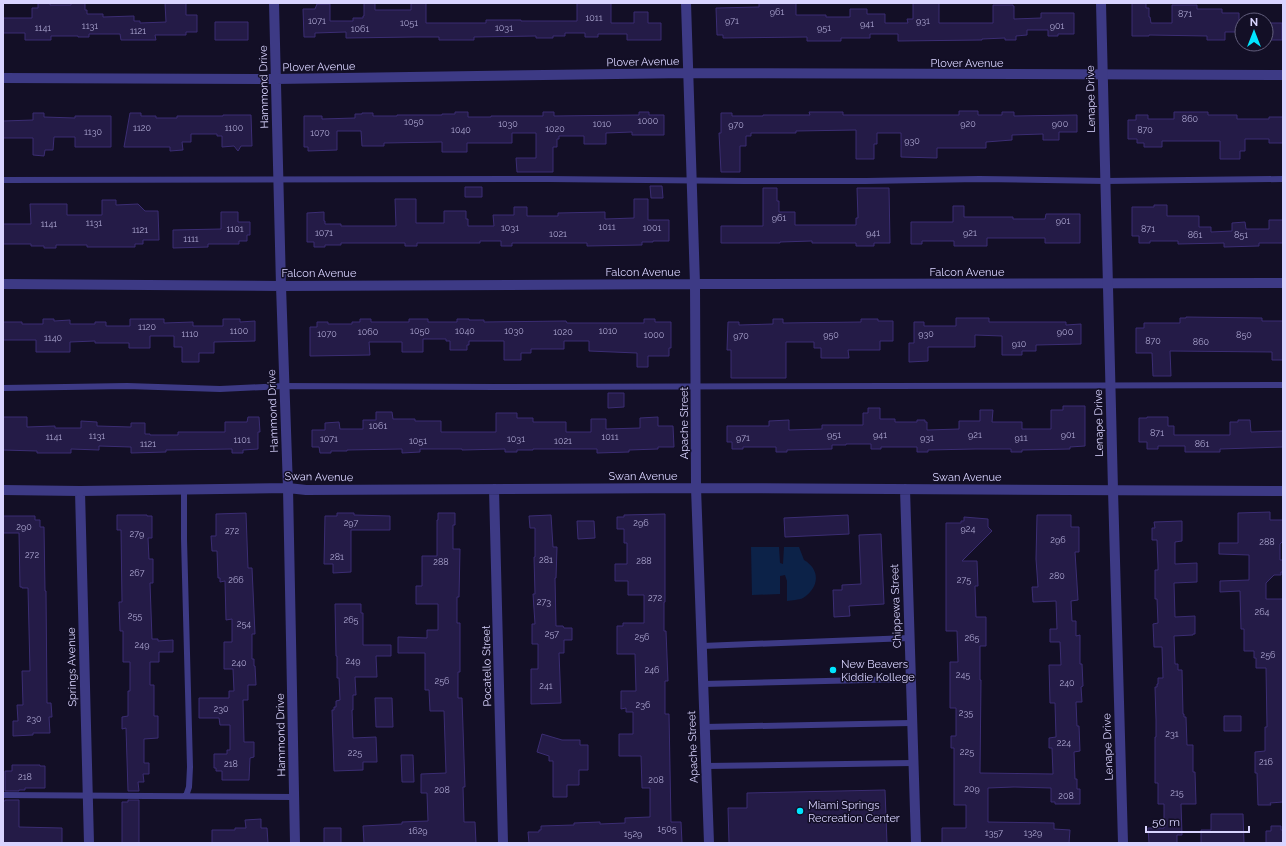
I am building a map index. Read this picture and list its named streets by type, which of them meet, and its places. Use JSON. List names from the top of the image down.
{
  "streets": {
    "street": [
      "Plover Avenue",
      "Hammond Drive",
      "Lenape Drive",
      "Falcon Avenue",
      "Apache Street",
      "Swan Avenue",
      "Chippewa Street",
      "Pocatello Street",
      "Springs Avenue"
    ]
  },
  "crossings": [
    ["Plover Avenue", "Hammond Drive"],
    ["Plover Avenue", "Lenape Drive"],
    ["Plover Avenue", "Apache Street"],
    ["Hammond Drive", "Falcon Avenue"],
    ["Hammond Drive", "Swan Avenue"],
    ["Lenape Drive", "Falcon Avenue"],
    ["Lenape Drive", "Swan Avenue"],
    ["Falcon Avenue", "Apache Street"],
    ["Apache Street", "Swan Avenue"],
    ["Swan Avenue", "Chippewa Street"],
    ["Swan Avenue", "Pocatello Street"],
    ["Swan Avenue", "Springs Avenue"]
  ],
  "places": ["New Beavers Kiddie Kollege", "Miami Springs Recreation Center"],
  "house_numbers": [
    "961",
    "871",
    "1011",
    "1071",
    "971",
    "931",
    "1051",
    "941",
    "1131",
    "901",
    "1141",
    "1031",
    "951",
    "1061",
    "1121",
    "860",
    "1000",
    "1050",
    "1030",
    "1010",
    "920",
    "900",
    "970",
    "1120",
    "1100",
    "1020",
    "1040",
    "870",
    "1130",
    "1070",
    "930",
    "961",
    "901",
    "1131",
    "1141",
    "1011",
    "1031",
    "1001",
    "1101",
    "871",
    "1121",
    "1071",
    "941",
    "921",
    "1021",
    "861",
    "851",
    "1111",
    "1120",
    "1100",
    "1050",
    "1040",
    "1030",
    "1010",
    "1060",
    "1020",
    "900",
    "1110",
    "1070",
    "930",
    "1000",
    "950",
    "850",
    "970",
    "1140",
    "870",
    "860",
    "910",
    "1061",
    "871",
    "951",
    "941",
    "921",
    "901",
    "1131",
    "1141",
    "1011",
    "971",
    "931",
    "911",
    "1071",
    "1031",
    "1101",
    "1051",
    "1021",
    "1121",
    "861",
    "297",
    "296",
    "290",
    "924",
    "272",
    "279",
    "296",
    "288",
    "272",
    "281",
    "281",
    "288",
    "288",
    "267",
    "280",
    "266",
    "275",
    "272",
    "273",
    "264",
    "255",
    "265",
    "254",
    "257",
    "256",
    "265",
    "249",
    "256",
    "249",
    "240",
    "246",
    "245",
    "256",
    "240",
    "241",
    "236",
    "230",
    "235",
    "230",
    "231",
    "224",
    "225",
    "225",
    "216",
    "218",
    "218",
    "208",
    "209",
    "208",
    "215",
    "208",
    "1505",
    "1629",
    "1357",
    "1329",
    "1529"
  ],
  "scale_bar": "50 m",
  "north": "top"
}
